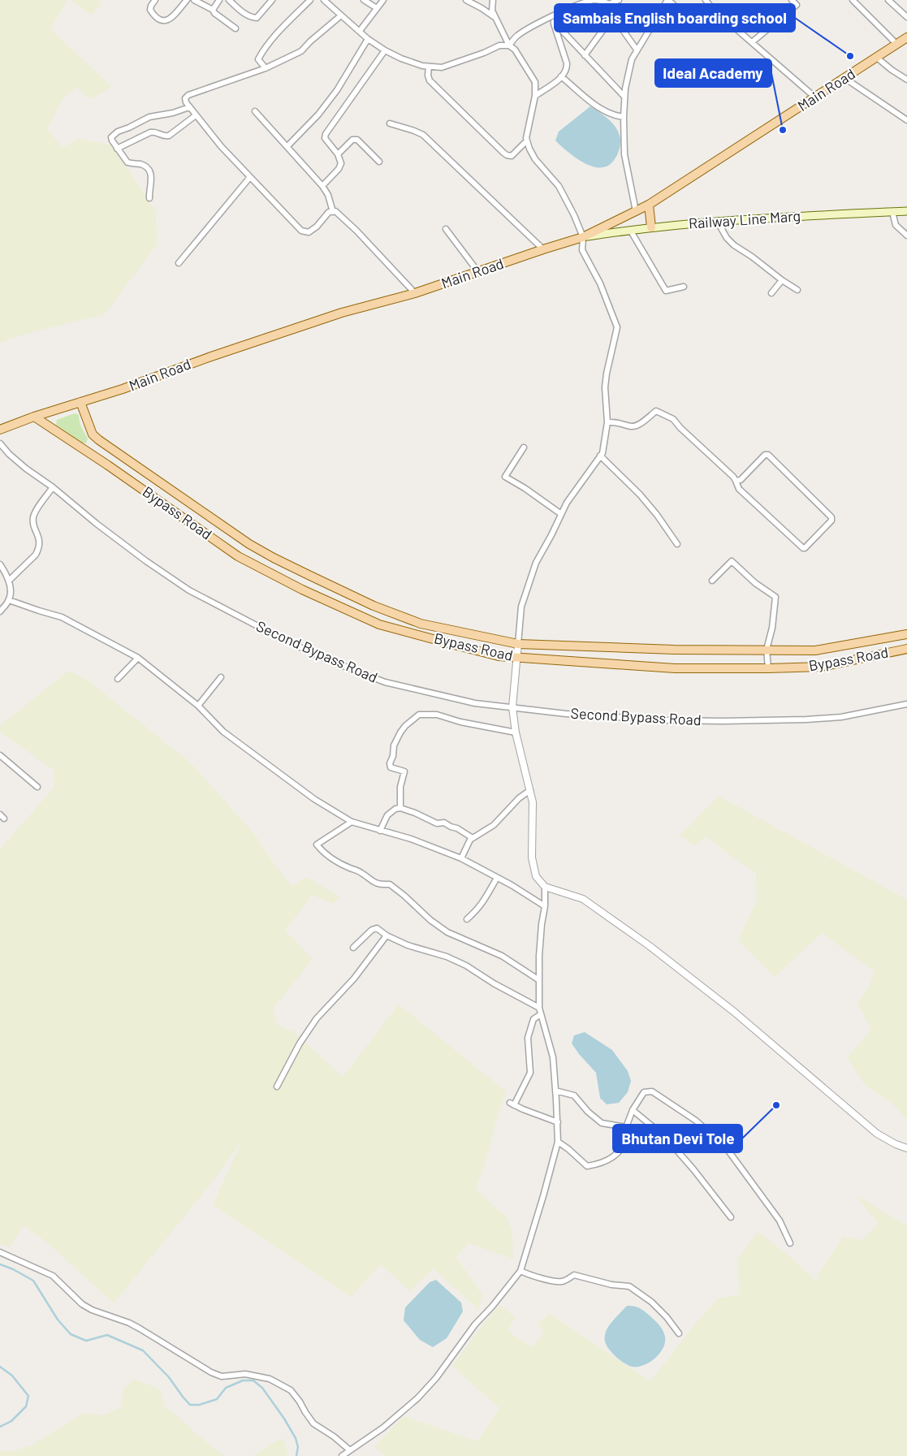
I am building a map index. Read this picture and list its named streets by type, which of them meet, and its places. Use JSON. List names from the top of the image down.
{
  "streets": {
    "main road": ["Main Road", "Railway Line Marg", "Bypass Road"],
    "street": ["Second Bypass Road"]
  },
  "crossings": [
    ["Main Road", "Railway Line Marg"],
    ["Main Road", "Bypass Road"]
  ],
  "places": ["Sambais English boarding school", "Ideal Academy", "Bhutan Devi Tole"]
}
